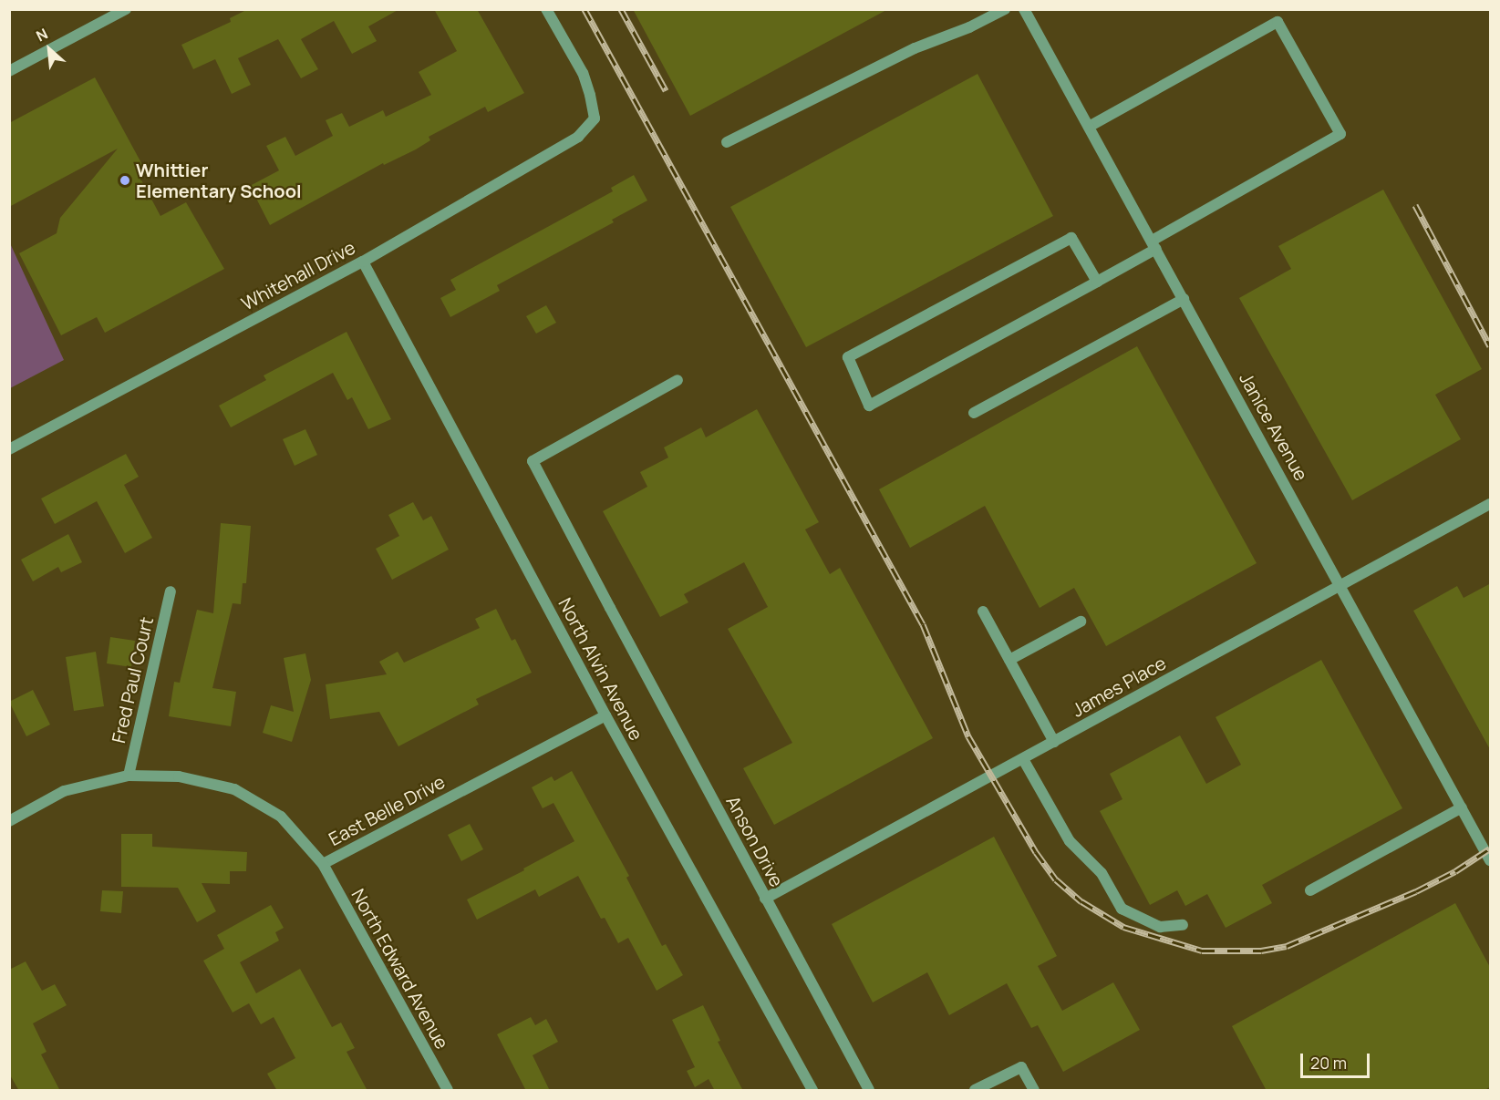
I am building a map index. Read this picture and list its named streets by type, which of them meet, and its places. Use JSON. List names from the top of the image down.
{
  "streets": {
    "street": [
      "Whitehall Drive",
      "Janice Avenue",
      "North Alvin Avenue",
      "Fred Paul Court",
      "James Place",
      "East Belle Drive",
      "Anson Drive",
      "North Edward Avenue"
    ]
  },
  "crossings": [
    ["Whitehall Drive", "North Alvin Avenue"],
    ["Janice Avenue", "James Place"],
    ["North Alvin Avenue", "East Belle Drive"],
    ["Fred Paul Court", "East Belle Drive"],
    ["James Place", "Anson Drive"],
    ["East Belle Drive", "North Edward Avenue"]
  ],
  "places": ["Whittier Elementary School"],
  "scale_bar": "20 m",
  "north": "top left"
}
